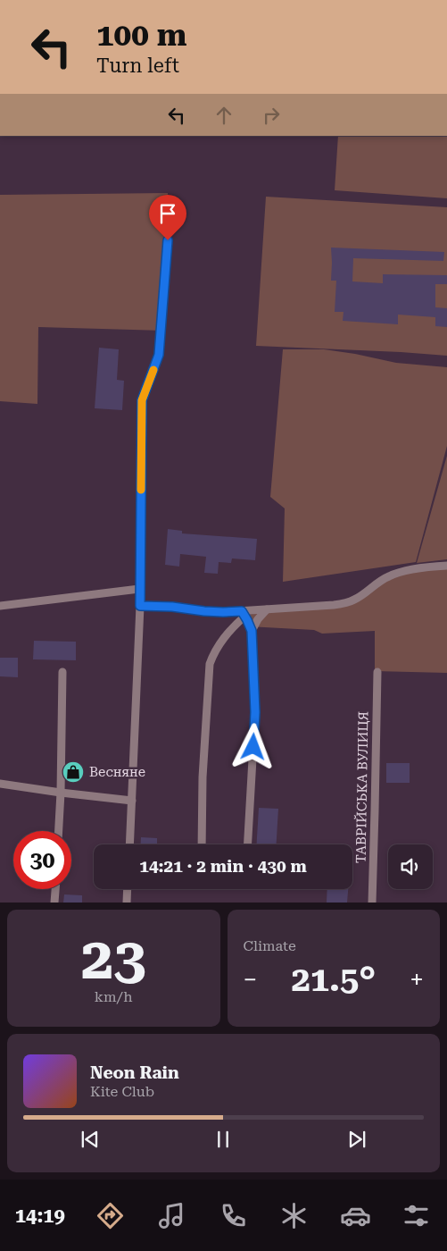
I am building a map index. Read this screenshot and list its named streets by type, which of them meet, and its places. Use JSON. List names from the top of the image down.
{
  "streets": {
    "street": ["ТАВРІЙСЬКА ВУЛИЦЯ"]
  },
  "places": {
    "shop": ["Весняне"]
  },
  "page": {
    "turn": ["100 m", "Turn left"],
    "limit": "30",
    "trip": "14:21 · 2 min · 430 m",
    "tile": [
      ["23", "km/h"],
      "Climate"
    ],
    "heat": ["−", "21.5°", "+"],
    "song": ["Neon Rain", "Kite Club"],
    "tabs": "14:19"
  }
}
